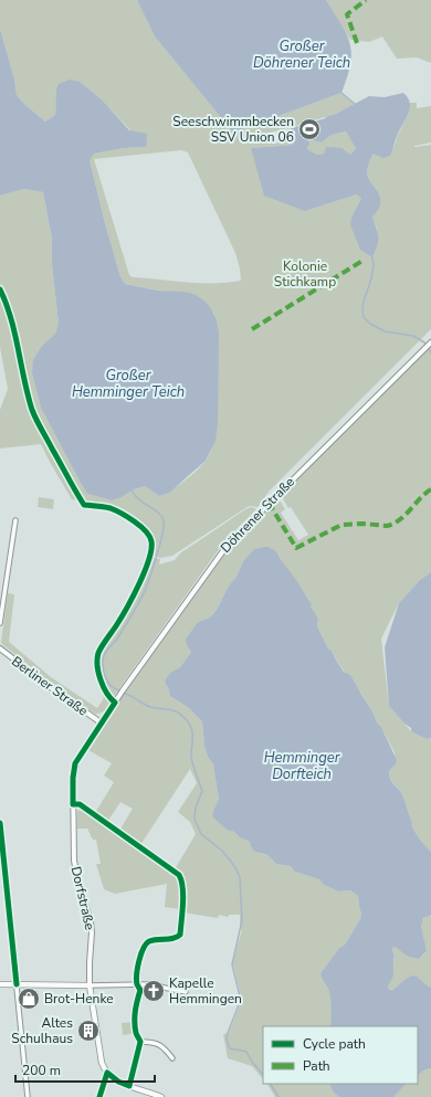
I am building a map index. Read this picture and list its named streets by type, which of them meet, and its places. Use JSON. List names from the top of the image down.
{
  "streets": {
    "main road": ["Dorfstraße"],
    "street": ["Döhrener Straße", "Berliner Straße"]
  },
  "crossings": [
    ["Döhrener Straße", "Berliner Straße"],
    ["Döhrener Straße", "Dorfstraße"],
    ["Berliner Straße", "Dorfstraße"]
  ],
  "water": ["Großer Döhrener Teich", "Großer Hemminger Teich", "Hemminger Dorfteich"],
  "parks": ["Kolonie Stichkamp"],
  "places": {
    "sports": ["Seeschwimmbecken SSV Union 06"],
    "church": ["Kapelle Hemmingen"],
    "shop": ["Brot-Henke"],
    "building": ["Altes Schulhaus"]
  },
  "legend": ["Cycle path", "Path"],
  "scale_bar": "200 m"
}
